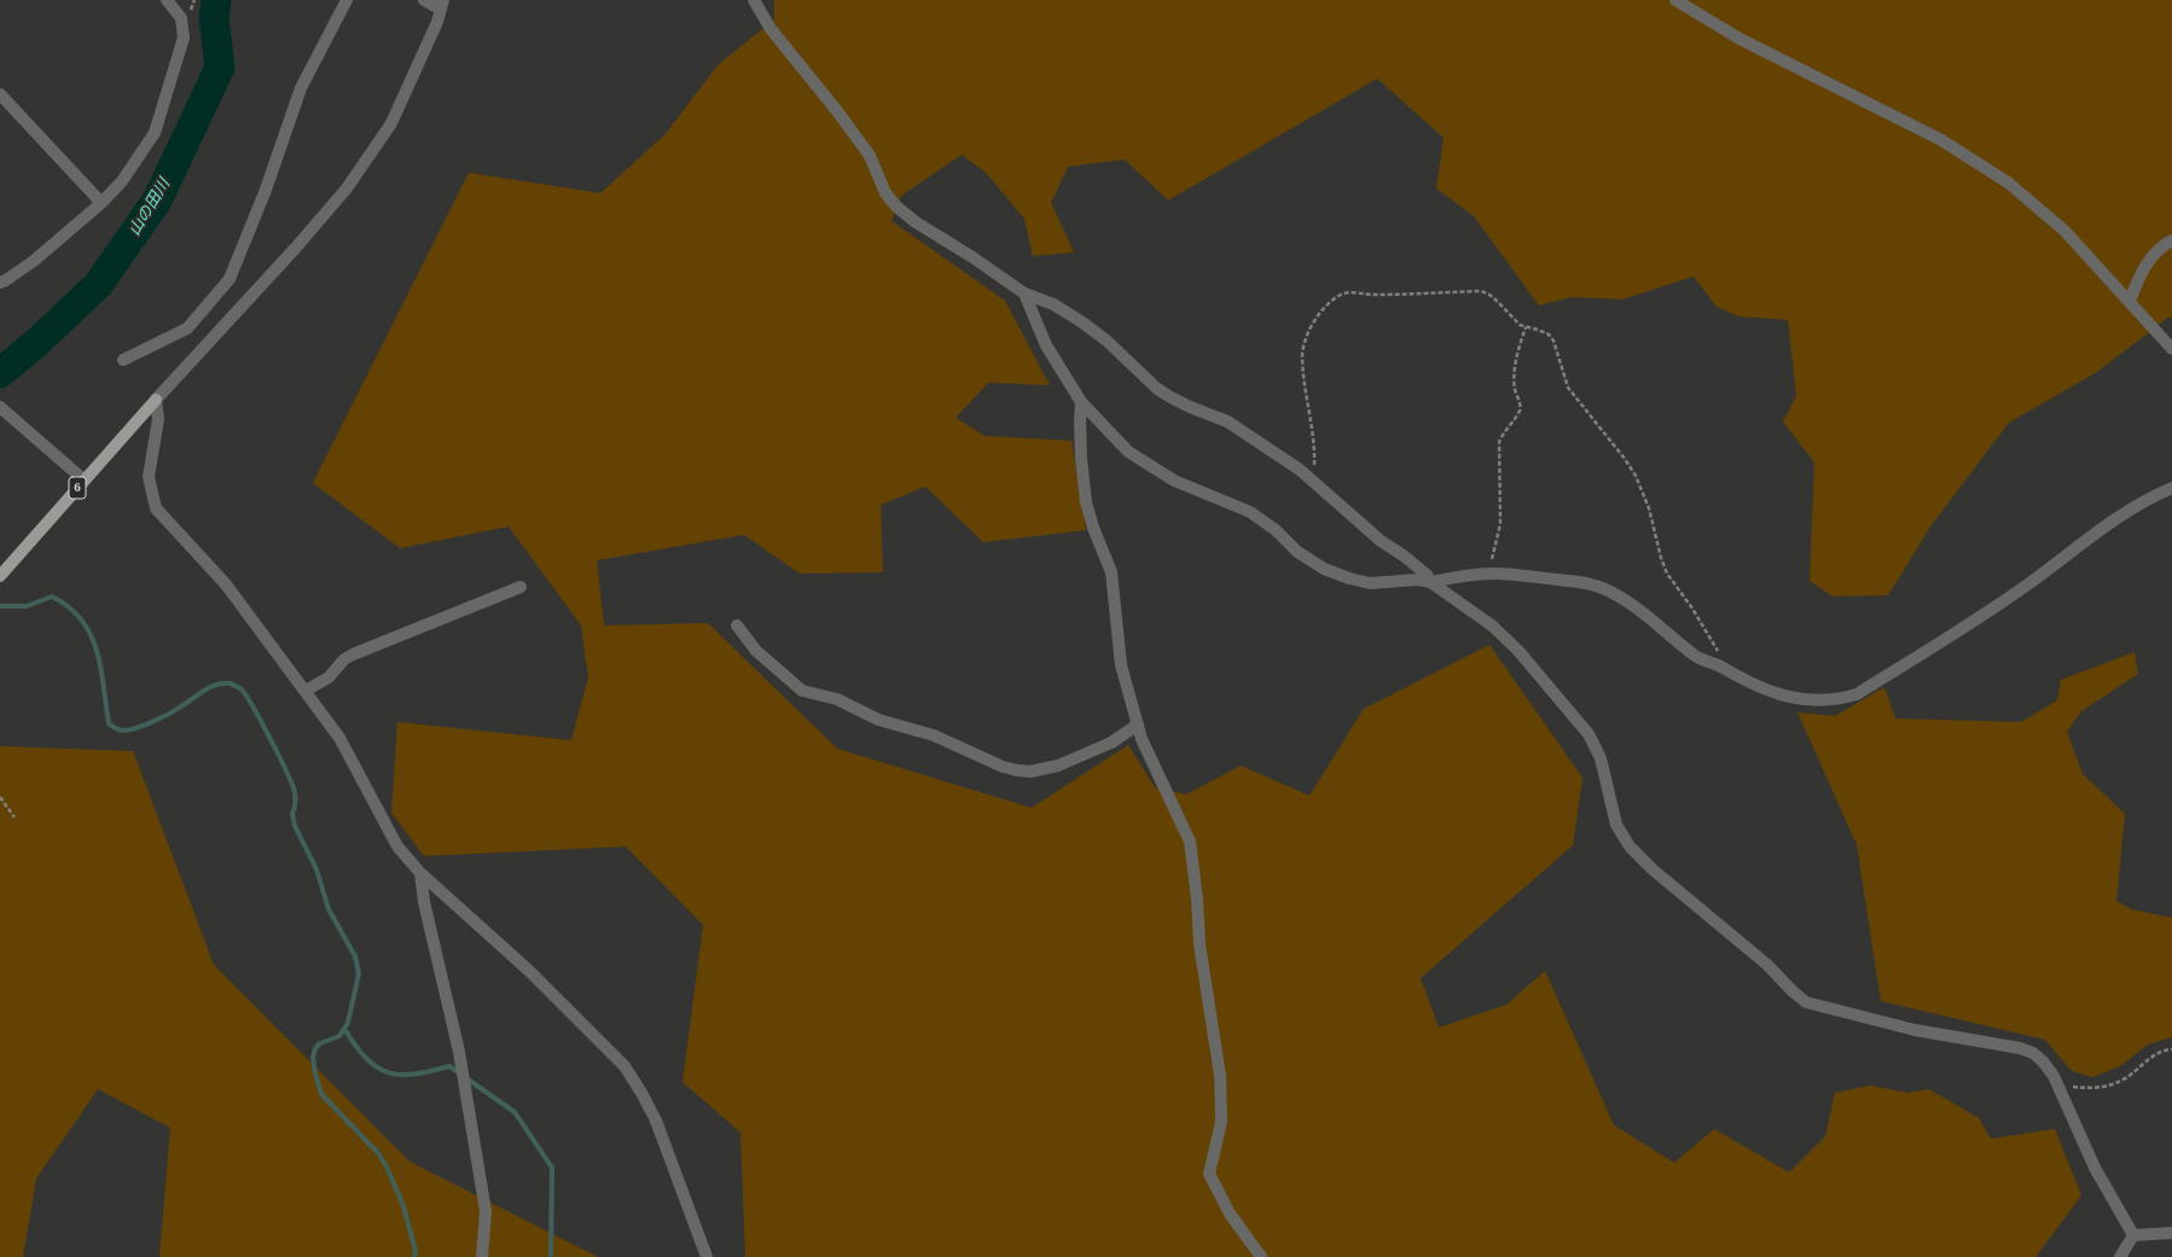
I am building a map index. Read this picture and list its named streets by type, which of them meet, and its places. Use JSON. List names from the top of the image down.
{
  "streets": {
    "main road": ["6"]
  },
  "water": ["山の田川"]
}
